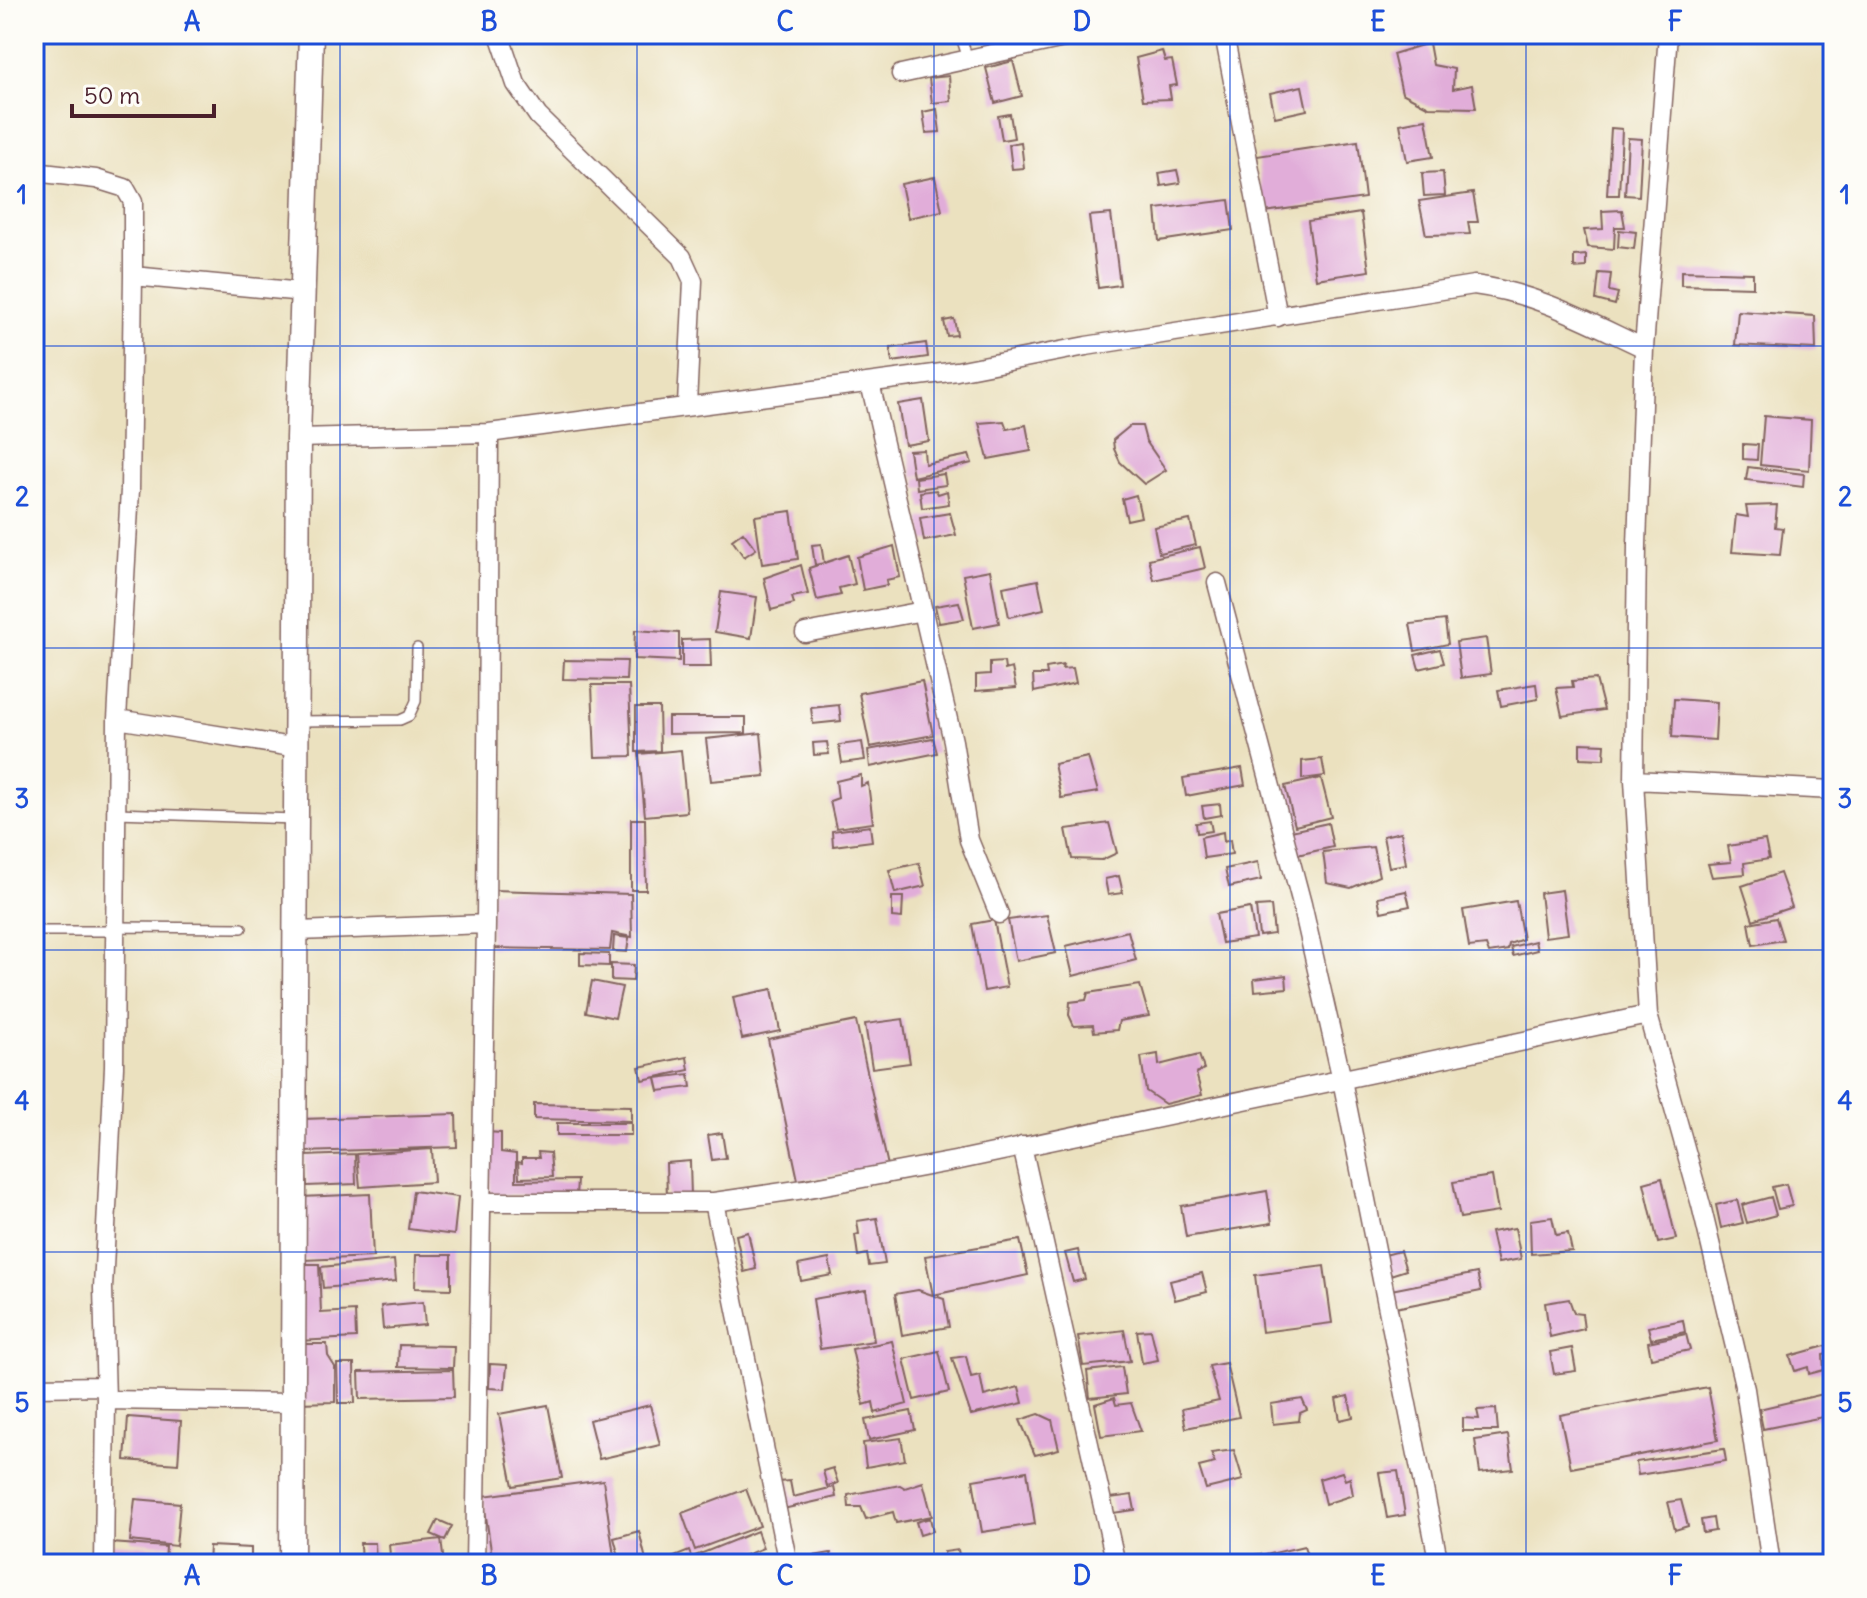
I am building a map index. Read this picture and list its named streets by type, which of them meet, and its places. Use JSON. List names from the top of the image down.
{
  "scale_bar": "50 m",
  "grid": {
    "columns": [
      "A",
      "B",
      "C",
      "D",
      "E",
      "F"
    ],
    "rows": [
      "1",
      "2",
      "3",
      "4",
      "5"
    ]
  }
}
